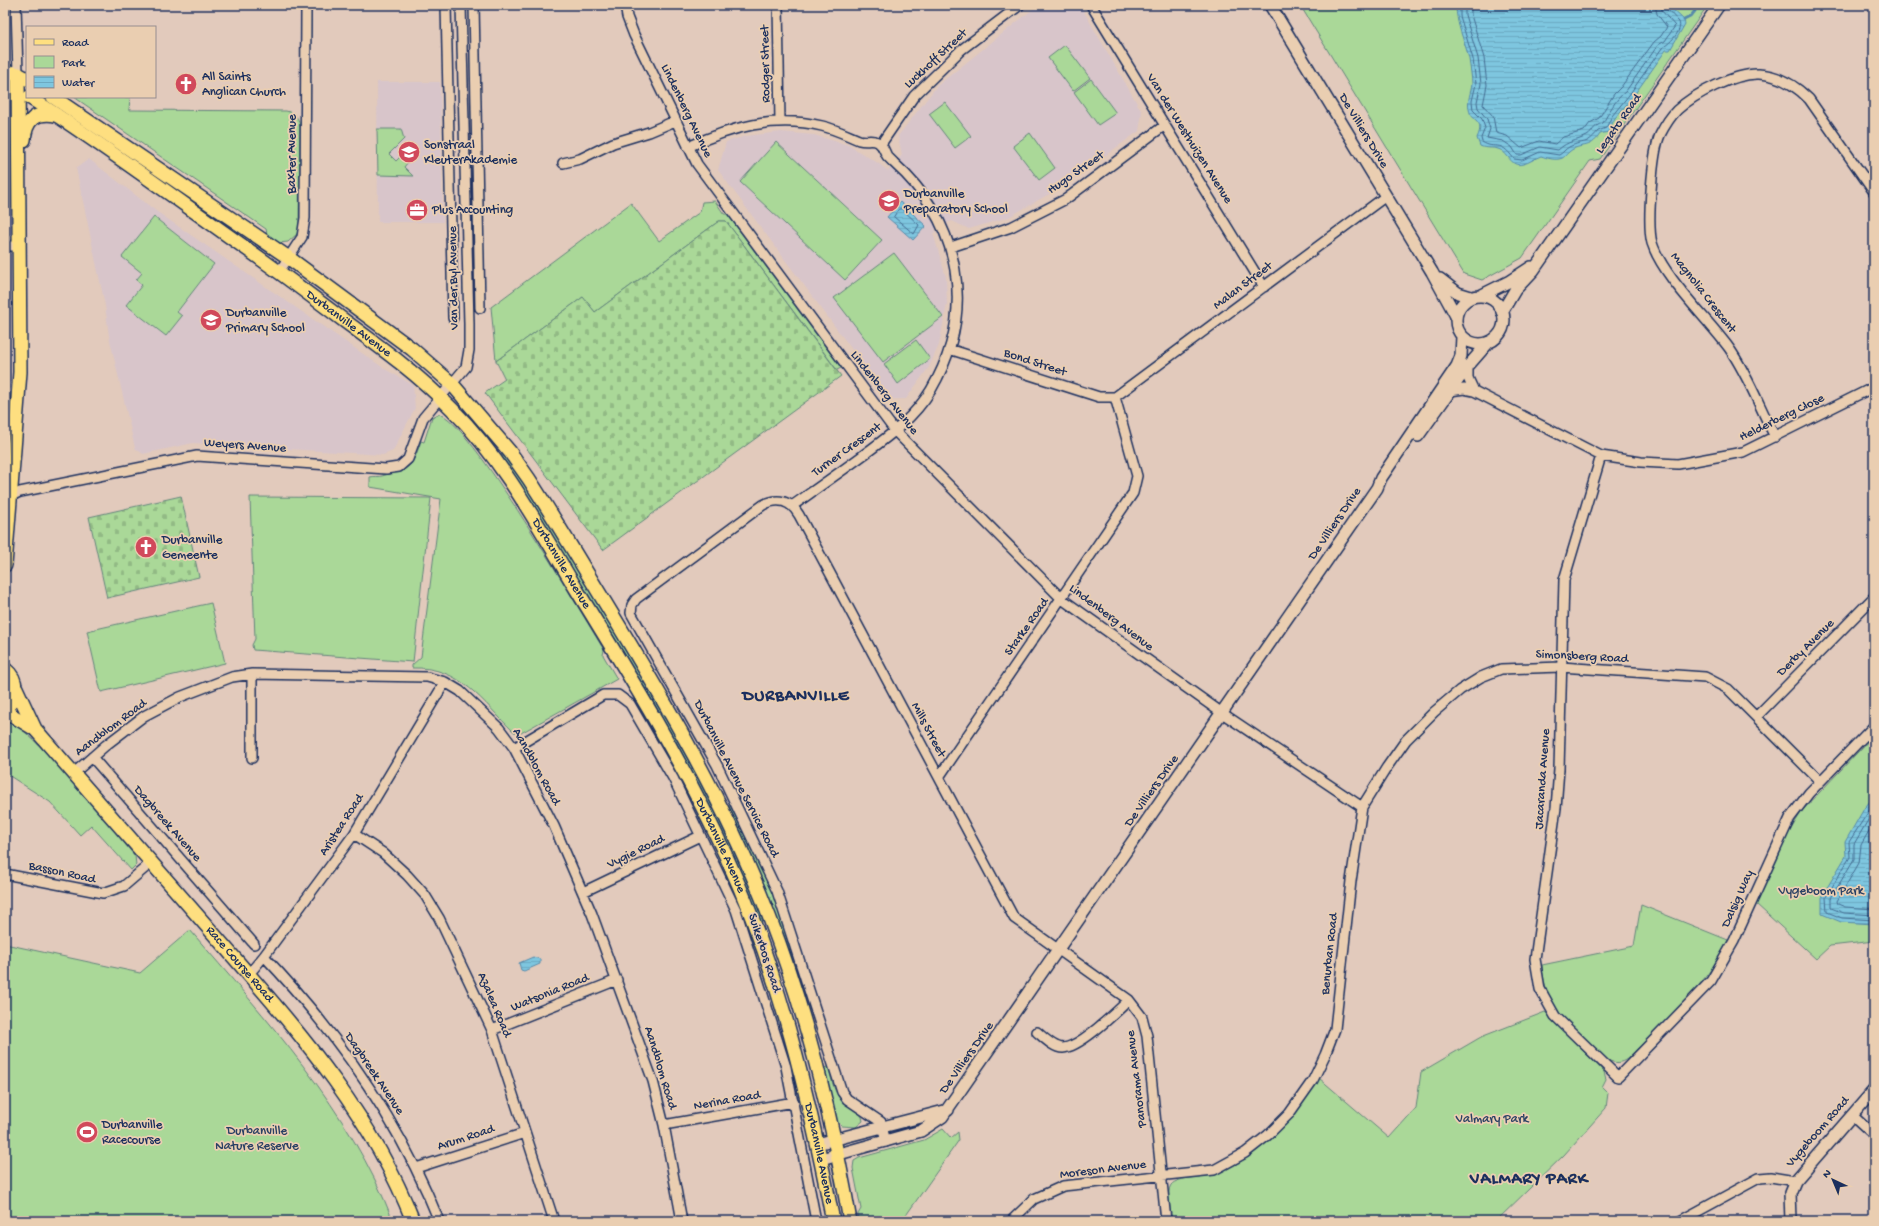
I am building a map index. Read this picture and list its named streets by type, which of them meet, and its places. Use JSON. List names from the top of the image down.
{
  "streets": {
    "main road": ["Durbanville Avenue", "Race Course Road"],
    "street": [
      "Luckhoff Street",
      "Rodger Street",
      "Lindenberg Avenue",
      "Legato Road",
      "De Villiers Drive",
      "Van der Westhuizen Avenue",
      "Baxter Avenue",
      "Hugo Street",
      "Van der Byl Avenue",
      "Malan Street",
      "Magnolia Crescent",
      "Bond Street",
      "Helderberg Close",
      "Weyers Avenue",
      "Turner Crescent",
      "Starke Road",
      "Derby Avenue",
      "Simonsberg Road",
      "Aandblom Road",
      "Mills Street",
      "Durbanville Avenue Service Road",
      "Jacaranda Avenue",
      "Dagbreek Avenue",
      "Aristea Road",
      "Vygie Road",
      "Basson Road",
      "Dalsig Way",
      "Suikerbos Road",
      "Benurban Road",
      "Watsonia Road",
      "Azalea Road",
      "Panorama Avenue",
      "Nerina Road",
      "Vygeboom Road",
      "Arum Road",
      "Moreson Avenue"
    ]
  },
  "crossings": [
    ["Luckhoff Street", "Turner Crescent"],
    ["Lindenberg Avenue", "De Villiers Drive"],
    ["Lindenberg Avenue", "Turner Crescent"],
    ["Lindenberg Avenue", "Starke Road"],
    ["Legato Road", "De Villiers Drive"],
    ["De Villiers Drive", "Malan Street"],
    ["De Villiers Drive", "Durbanville Avenue"],
    ["De Villiers Drive", "Helderberg Close"],
    ["De Villiers Drive", "Mills Street"],
    ["De Villiers Drive", "Durbanville Avenue Service Road"],
    ["De Villiers Drive", "Panorama Avenue"],
    ["Van der Westhuizen Avenue", "Hugo Street"],
    ["Van der Westhuizen Avenue", "Malan Street"],
    ["Baxter Avenue", "Durbanville Avenue"],
    ["Hugo Street", "Turner Crescent"],
    ["Van der Byl Avenue", "Durbanville Avenue"],
    ["Van der Byl Avenue", "Weyers Avenue"],
    ["Malan Street", "Bond Street"],
    ["Malan Street", "Starke Road"],
    ["Magnolia Crescent", "Helderberg Close"],
    ["Durbanville Avenue", "Weyers Avenue"],
    ["Bond Street", "Turner Crescent"],
    ["Bond Street", "Starke Road"],
    ["Helderberg Close", "Jacaranda Avenue"],
    ["Turner Crescent", "Mills Street"],
    ["Turner Crescent", "Durbanville Avenue Service Road"],
    ["Starke Road", "Mills Street"],
    ["Derby Avenue", "Simonsberg Road"],
    ["Simonsberg Road", "Jacaranda Avenue"],
    ["Simonsberg Road", "Dalsig Way"],
    ["Simonsberg Road", "Benurban Road"],
    ["Aandblom Road", "Dagbreek Avenue"],
    ["Aandblom Road", "Aristea Road"],
    ["Aandblom Road", "Vygie Road"],
    ["Aandblom Road", "Suikerbos Road"],
    ["Aandblom Road", "Race Course Road"],
    ["Aandblom Road", "Watsonia Road"],
    ["Aandblom Road", "Nerina Road"],
    ["Mills Street", "Durbanville Avenue Service Road"],
    ["Mills Street", "Panorama Avenue"],
    ["Jacaranda Avenue", "Dalsig Way"],
    ["Dagbreek Avenue", "Aristea Road"],
    ["Dagbreek Avenue", "Arum Road"],
    ["Aristea Road", "Race Course Road"],
    ["Aristea Road", "Azalea Road"],
    ["Vygie Road", "Suikerbos Road"],
    ["Basson Road", "Race Course Road"],
    ["Suikerbos Road", "Nerina Road"],
    ["Benurban Road", "Panorama Avenue"],
    ["Benurban Road", "Moreson Avenue"],
    ["Watsonia Road", "Azalea Road"],
    ["Azalea Road", "Arum Road"],
    ["Panorama Avenue", "Moreson Avenue"]
  ],
  "districts": ["DURBANVILLE", "VALMARY PARK"],
  "parks": ["Vygeboom Park", "Valmary Park", "Durbanville Nature Reserve"],
  "places": {
    "church": ["All Saints Anglican Church", "Durbanville Gemeente"],
    "school or university": ["Sonstraal KleuterAkademie", "Durbanville Preparatory School", "Durbanville Primary School"],
    "office": ["Plus Accounting"],
    "sports": ["Durbanville Racecourse"]
  },
  "legend": ["Road", "Park", "Water"],
  "north": "top left"
}
